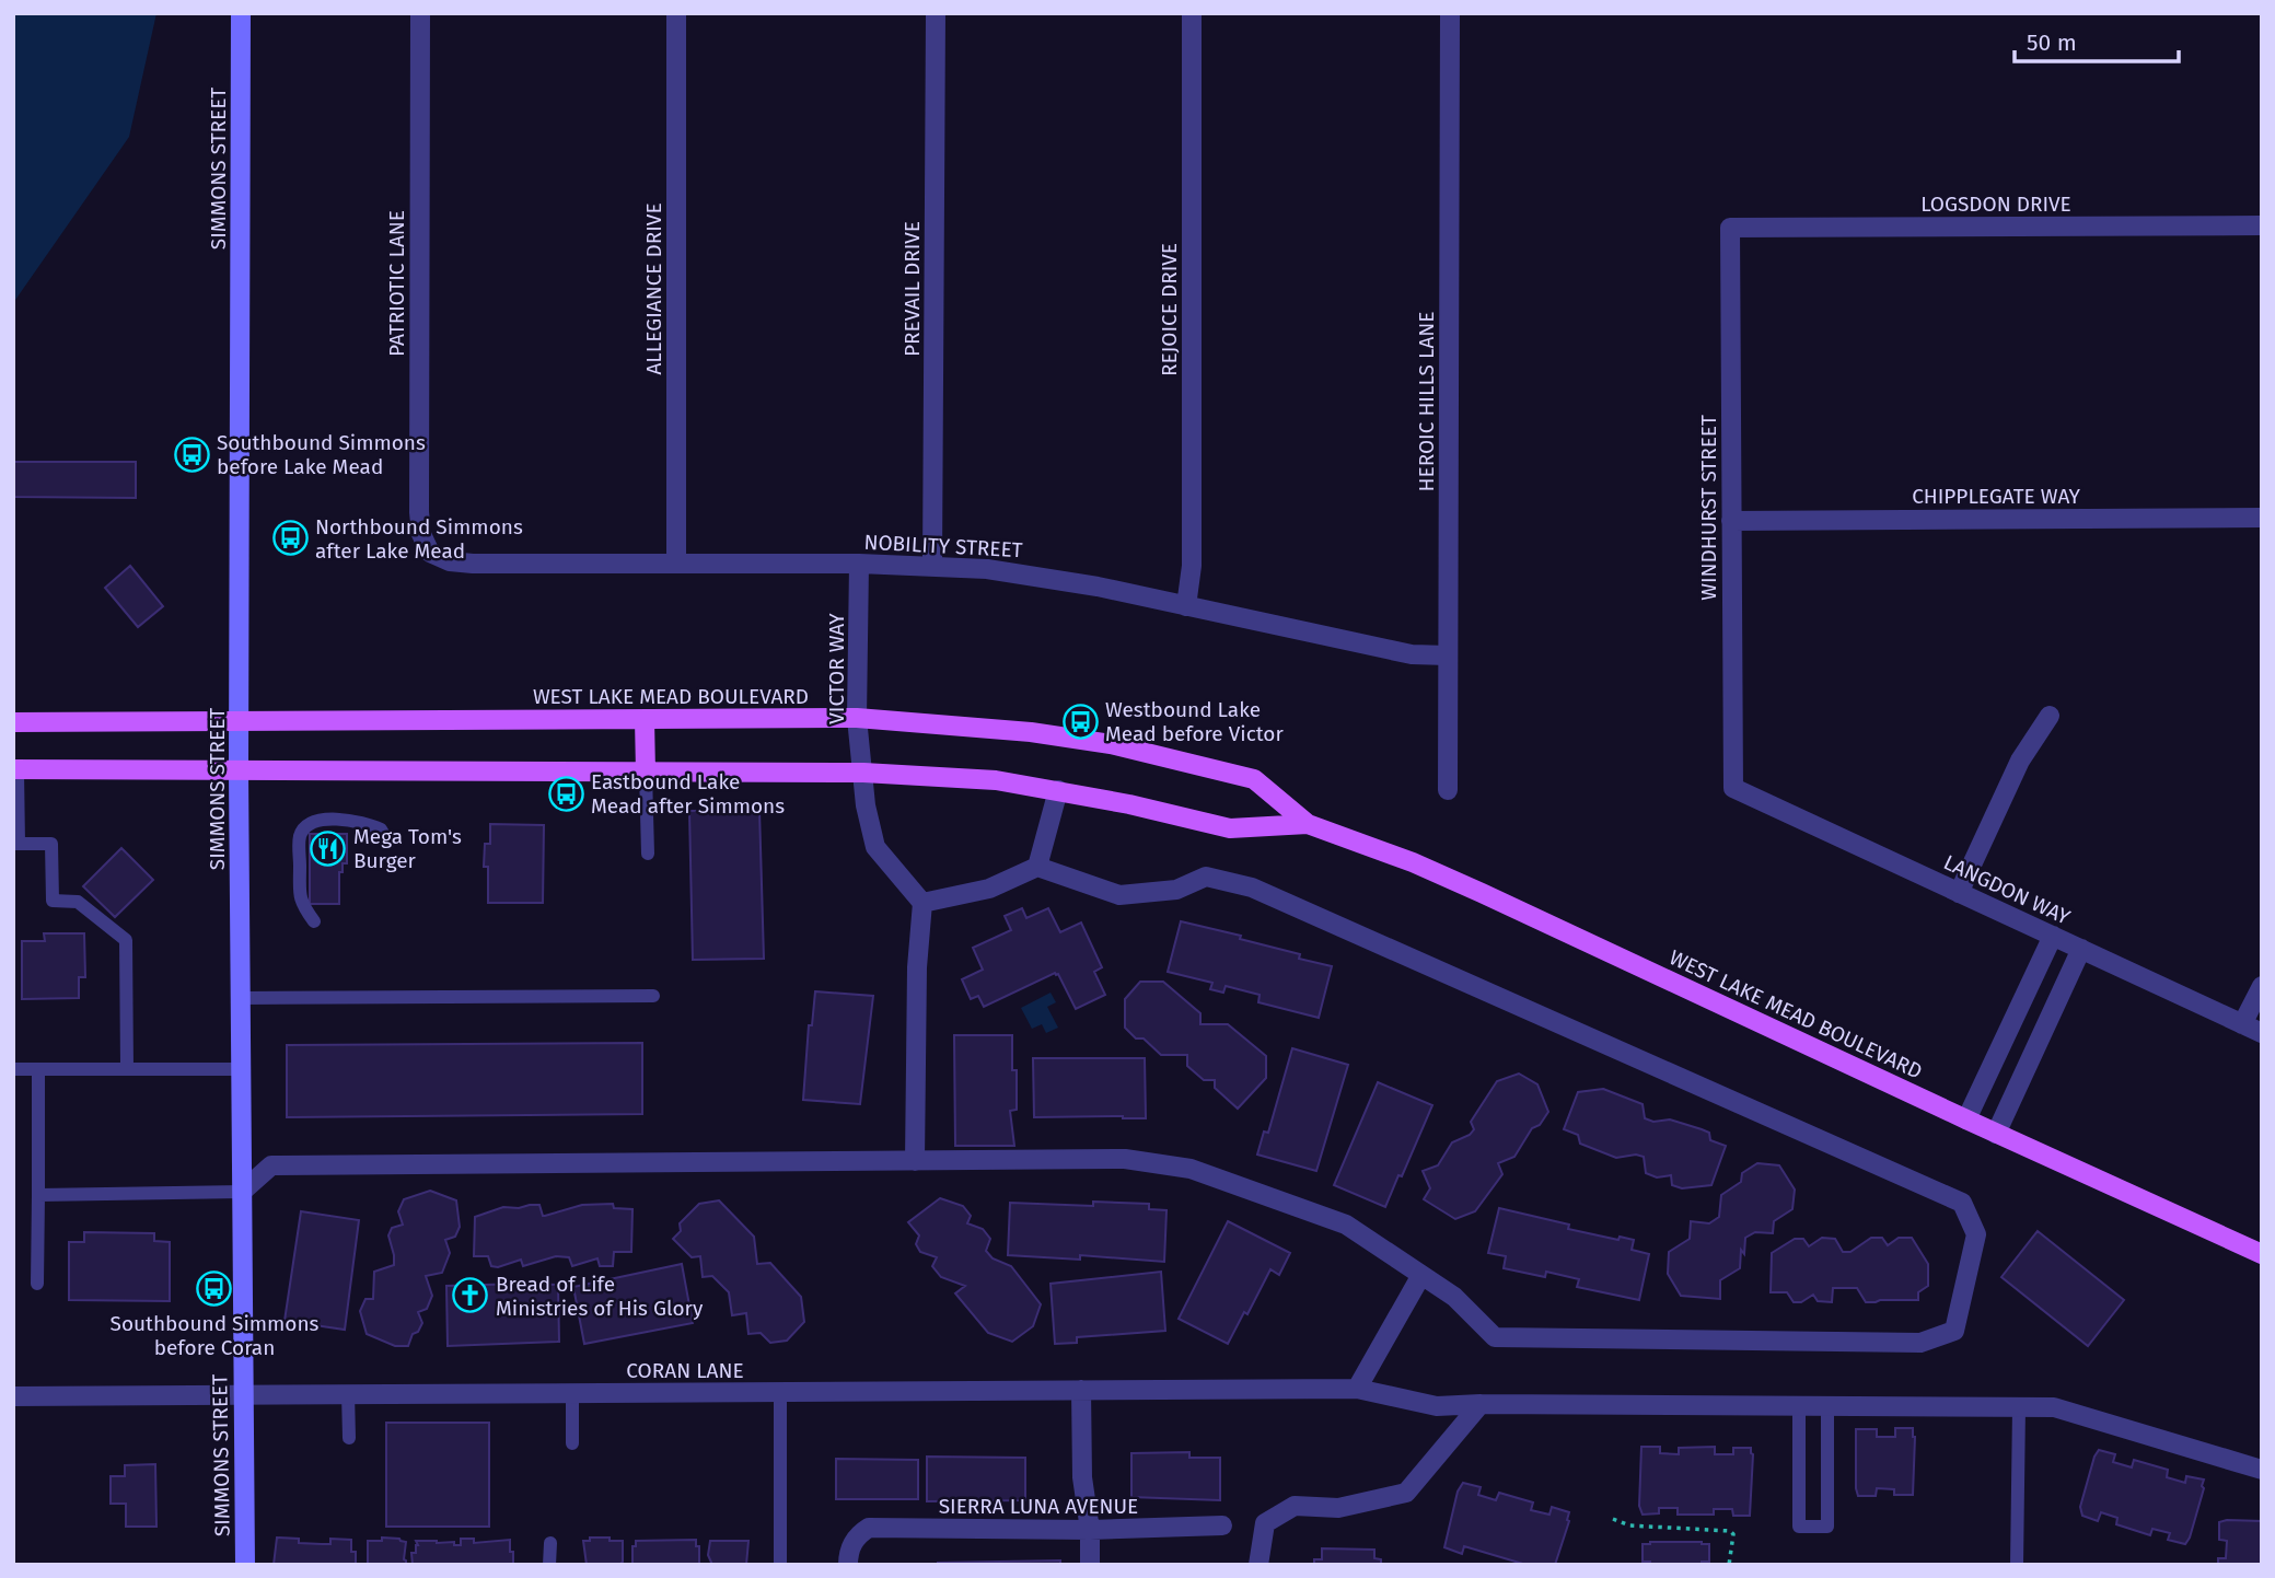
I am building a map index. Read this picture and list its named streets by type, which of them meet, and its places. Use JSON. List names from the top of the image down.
{
  "streets": {
    "main road": ["SIMMONS STREET", "WEST LAKE MEAD BOULEVARD"],
    "street": [
      "LOGSDON DRIVE",
      "PATRIOTIC LANE",
      "ALLEGIANCE DRIVE",
      "PREVAIL DRIVE",
      "REJOICE DRIVE",
      "HEROIC HILLS LANE",
      "CHIPPLEGATE WAY",
      "WINDHURST STREET",
      "NOBILITY STREET",
      "VICTOR WAY",
      "LANGDON WAY",
      "CORAN LANE",
      "SIERRA LUNA AVENUE"
    ]
  },
  "crossings": [
    ["SIMMONS STREET", "WEST LAKE MEAD BOULEVARD"],
    ["SIMMONS STREET", "CORAN LANE"],
    ["LOGSDON DRIVE", "WINDHURST STREET"],
    ["PATRIOTIC LANE", "NOBILITY STREET"],
    ["ALLEGIANCE DRIVE", "NOBILITY STREET"],
    ["PREVAIL DRIVE", "NOBILITY STREET"],
    ["REJOICE DRIVE", "NOBILITY STREET"],
    ["HEROIC HILLS LANE", "NOBILITY STREET"],
    ["CHIPPLEGATE WAY", "WINDHURST STREET"],
    ["WINDHURST STREET", "LANGDON WAY"],
    ["NOBILITY STREET", "VICTOR WAY"],
    ["VICTOR WAY", "WEST LAKE MEAD BOULEVARD"]
  ],
  "places": {
    "bus stop": [
      "Southbound Simmons before Lake Mead",
      "Northbound Simmons after Lake Mead",
      "Westbound Lake Mead before Victor",
      "Eastbound Lake Mead after Simmons",
      "Southbound Simmons before Coran"
    ],
    "restaurant": ["Mega Tom's Burger"],
    "church": ["Bread of Life Ministries of His Glory"]
  },
  "scale_bar": "50 m"
}
